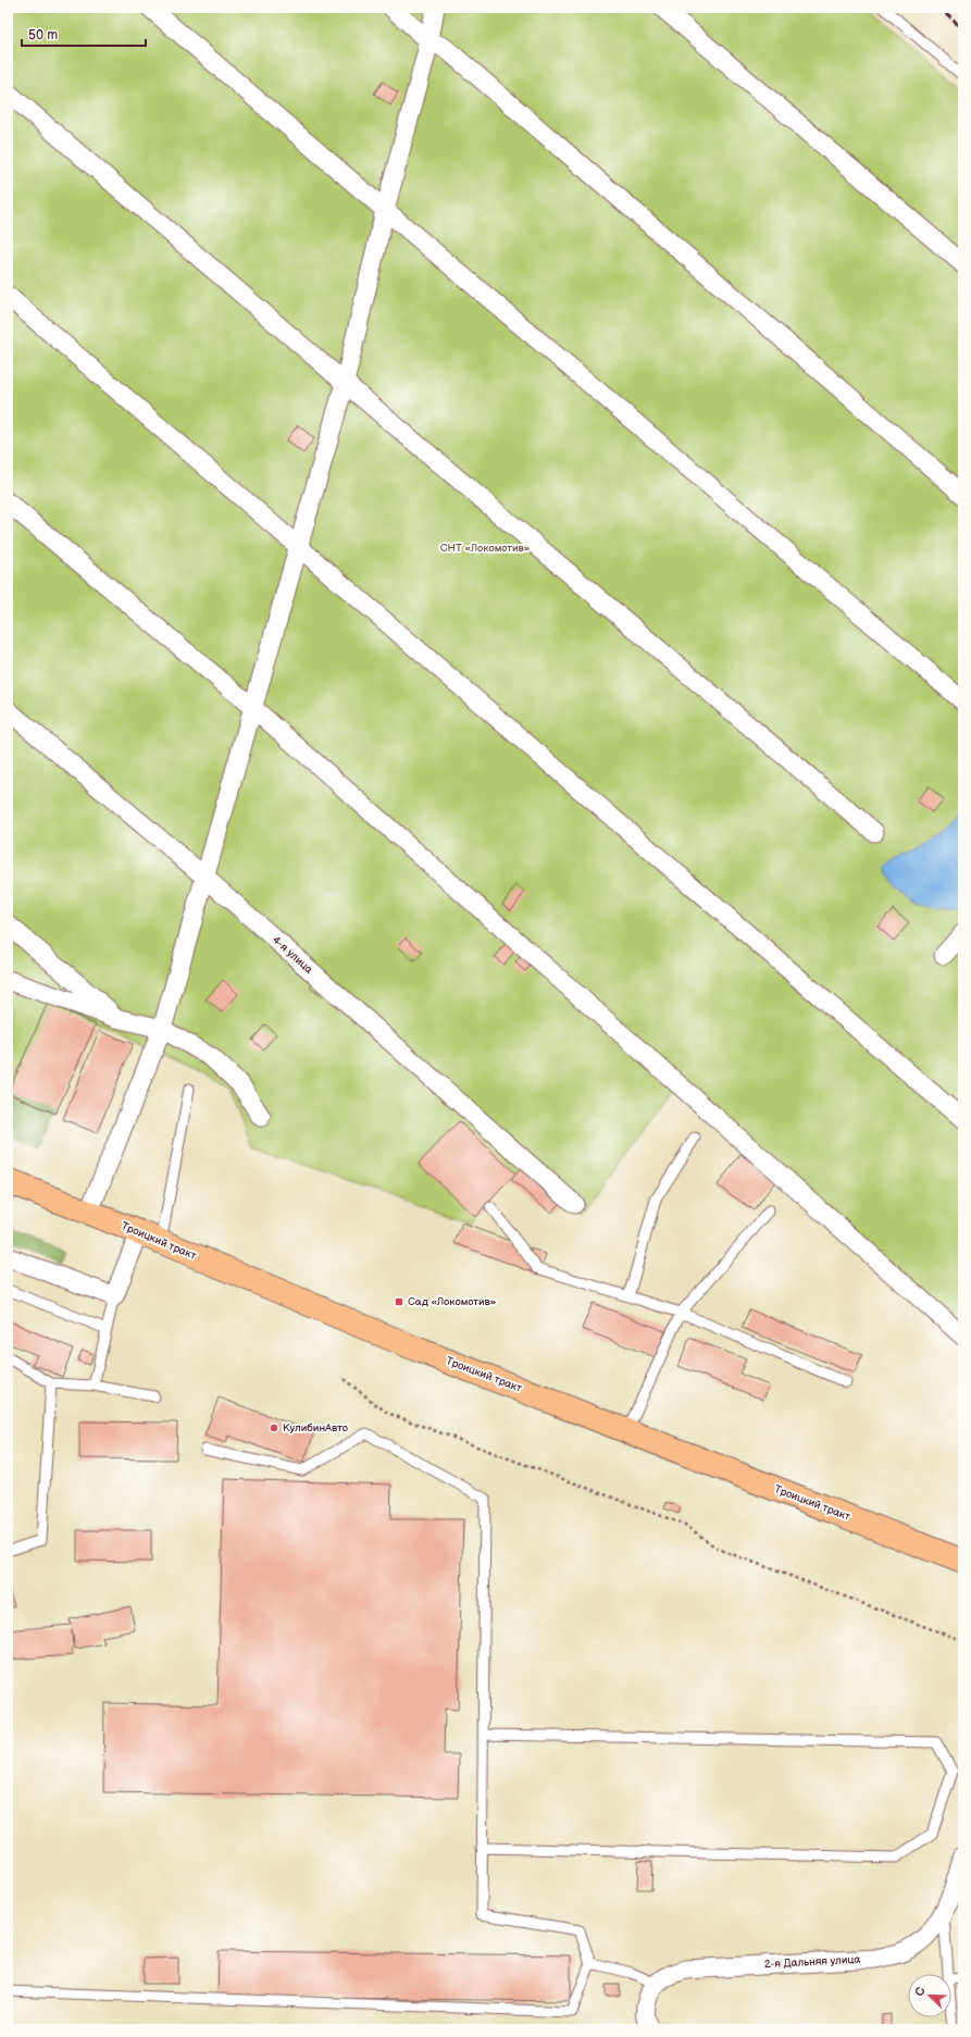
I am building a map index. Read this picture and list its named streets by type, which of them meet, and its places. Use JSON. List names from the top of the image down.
{
  "streets": {
    "main road": ["Троицкий тракт"],
    "street": ["4-я улица", "2-я Дальняя улица"]
  },
  "parks": ["СНТ «Локомотив»"],
  "places": {
    "transit": ["Сад «Локомотив»"],
    "other": ["КулибинАвто"]
  },
  "scale_bar": "50 m",
  "north": "top left"
}
